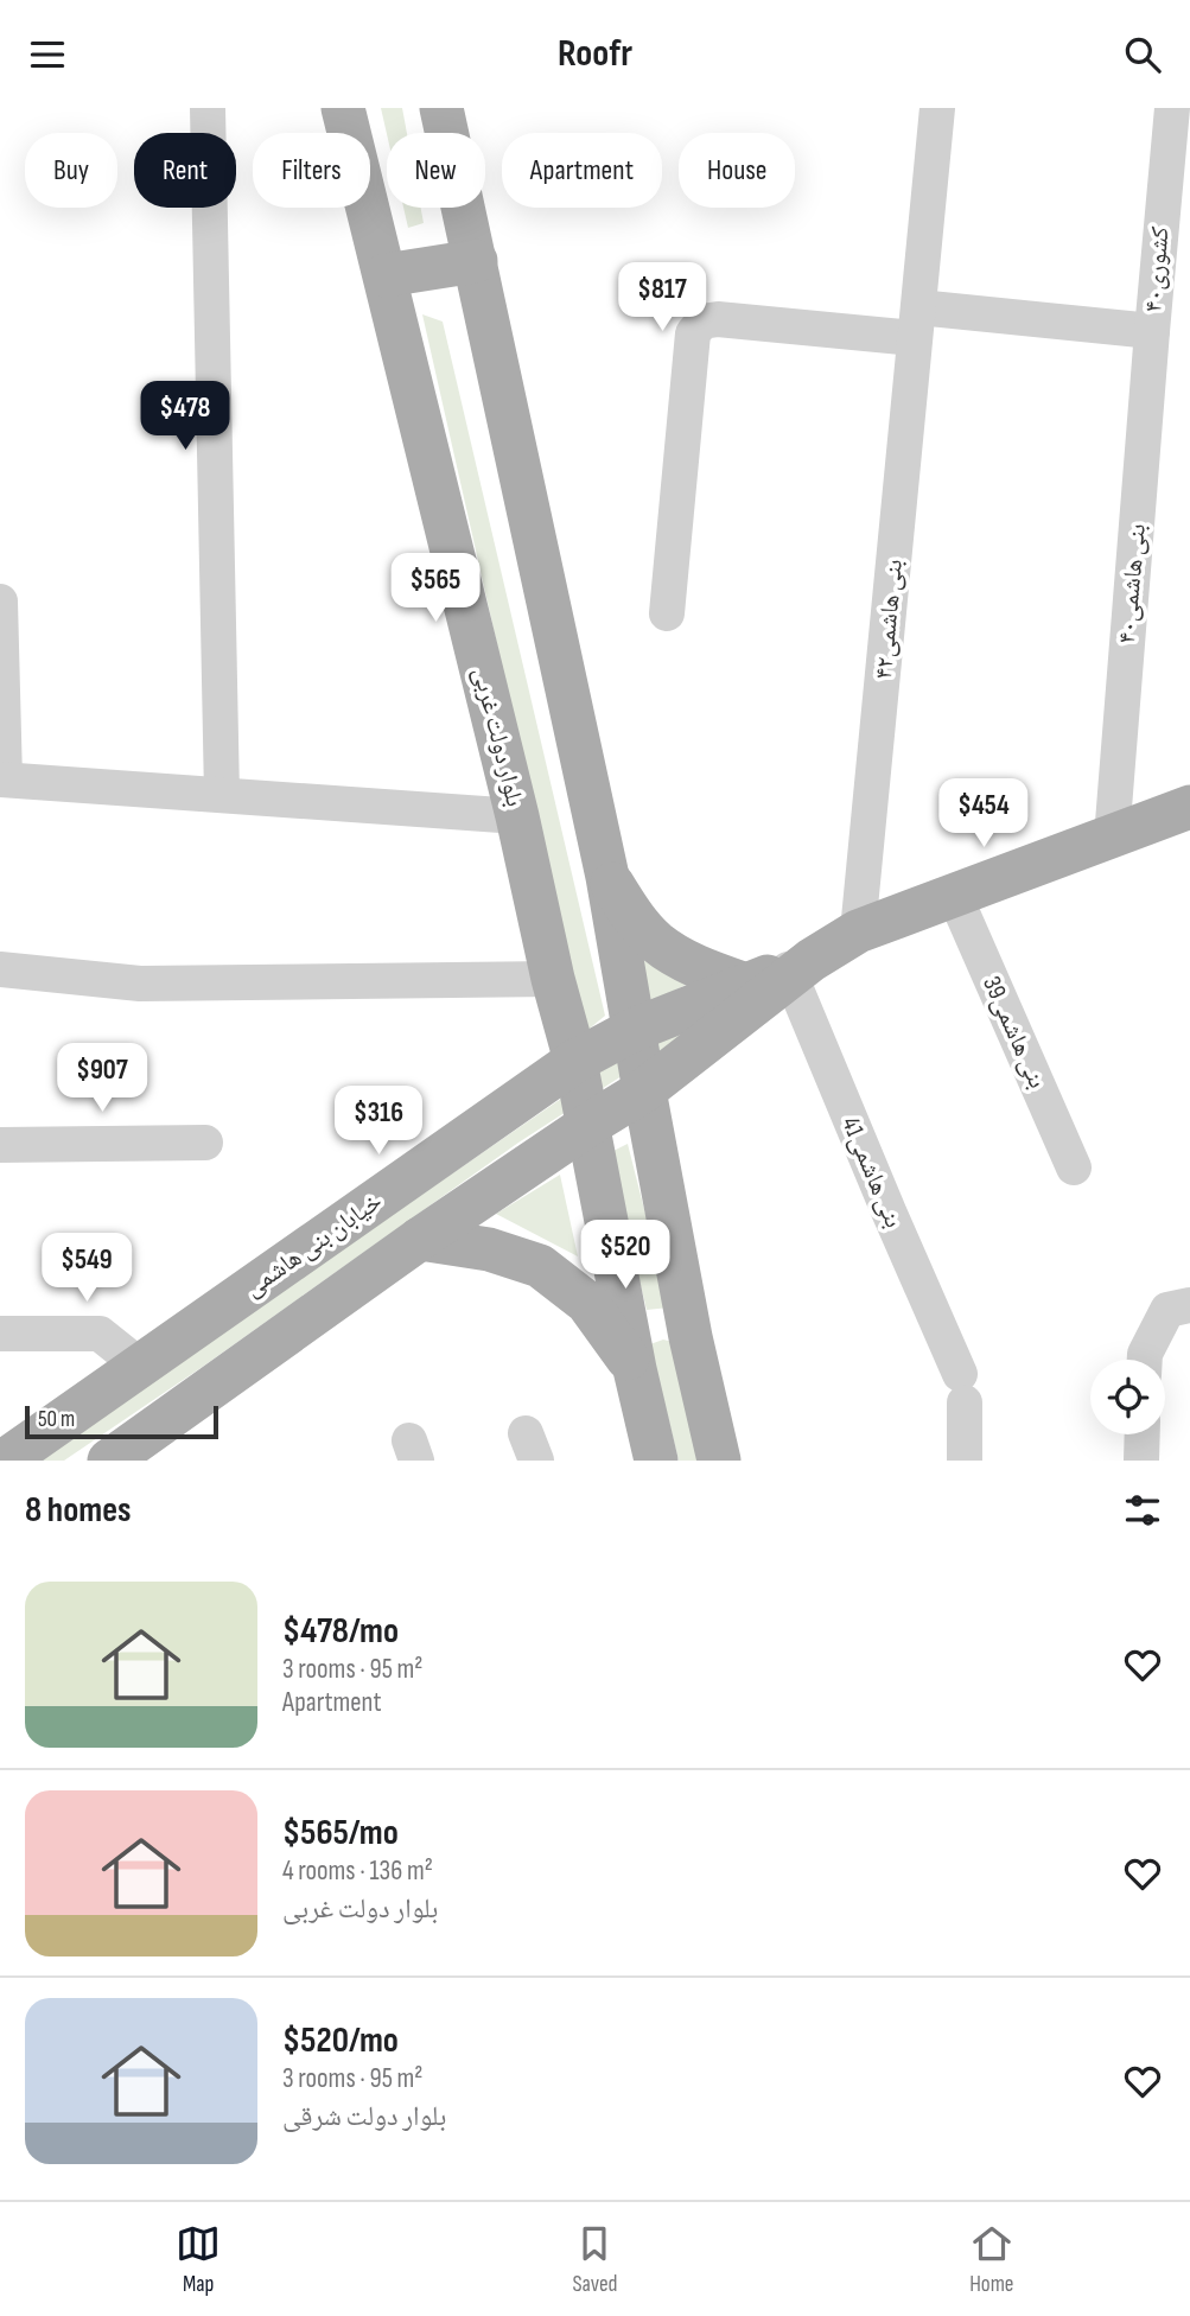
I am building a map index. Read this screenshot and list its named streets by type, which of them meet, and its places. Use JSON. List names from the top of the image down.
{
  "streets": {
    "main road": ["بلوار دولت غربی", "خیابان بنی هاشمی"],
    "street": [
      "کشوری۴۰",
      "بنی هاشمی۴۰",
      "بنی هاشمی۴۲",
      "بنی هاشمی39",
      "بنی هاشمی41"
    ]
  },
  "crossings": [
    ["کشوری۴۰", "بنی هاشمی۴۰"],
    ["بنی هاشمی۴۰", "خیابان بنی هاشمی"],
    ["بنی هاشمی۴۲", "خیابان بنی هاشمی"],
    ["بلوار دولت غربی", "خیابان بنی هاشمی"],
    ["بنی هاشمی39", "خیابان بنی هاشمی"],
    ["بنی هاشمی41", "خیابان بنی هاشمی"]
  ],
  "scale_bar": "50 m",
  "page": {
    "header": "Roofr",
    "chip": [
      "Buy",
      "Rent",
      "Filters",
      "New",
      "Apartment",
      "House"
    ],
    "price": [
      "$817",
      "$478",
      "$565",
      "$454",
      "$907",
      "$316",
      "$520",
      "$549"
    ],
    "scale": "50 m",
    "heading": "8 homes",
    "list": [
      {
        "name": "$478/mo",
        "note": "3 rooms · 95 m² · Apartment"
      },
      {
        "name": "$565/mo",
        "note": "4 rooms · 136 m² · بلوار دولت غربی"
      },
      {
        "name": "$520/mo",
        "note": "3 rooms · 95 m² · بلوار دولت شرقی"
      }
    ],
    "tabs": ["Map", "Saved", "Home"]
  }
}
